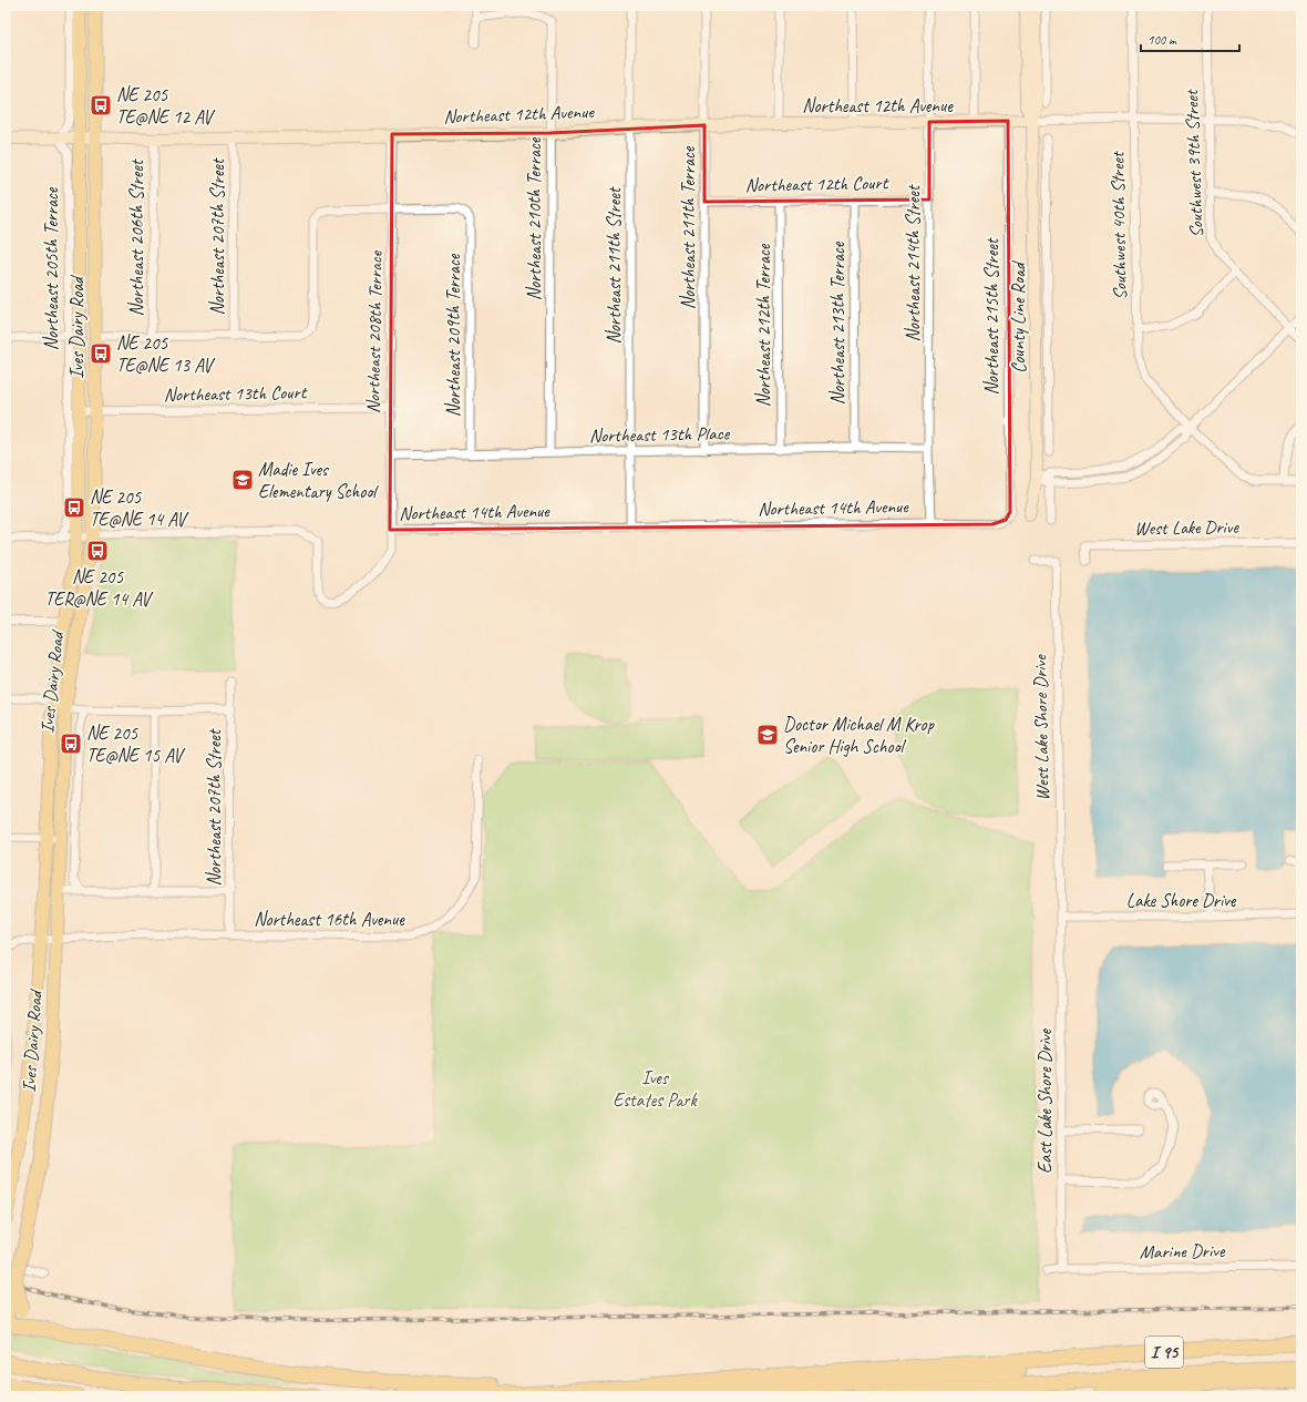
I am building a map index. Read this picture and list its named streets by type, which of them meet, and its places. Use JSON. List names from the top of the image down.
{
  "streets": {
    "highway": ["I 95"],
    "main road": ["Ives Dairy Road"],
    "street": [
      "Northeast 12th Avenue",
      "Southwest 39th Street",
      "Northeast 12th Court",
      "Northeast 210th Terrace",
      "Southwest 40th Street",
      "Northeast 211th Terrace",
      "Northeast 207th Street",
      "Northeast 206th Street",
      "Northeast 214th Street",
      "Northeast 211th Street",
      "Northeast 205th Terrace",
      "Northeast 215th Street",
      "County Line Road",
      "Northeast 213th Terrace",
      "Northeast 212th Terrace",
      "Northeast 208th Terrace",
      "Northeast 209th Terrace",
      "Northeast 13th Court",
      "Northeast 13th Place",
      "Northeast 14th Avenue",
      "West Lake Drive",
      "West Lake Shore Drive",
      "Lake Shore Drive",
      "Northeast 16th Avenue",
      "East Lake Shore Drive",
      "Marine Drive"
    ]
  },
  "crossings": [
    ["Northeast 12th Avenue", "Northeast 210th Terrace"],
    ["Northeast 12th Avenue", "Northeast 211th Terrace"],
    ["Northeast 12th Avenue", "Northeast 207th Street"],
    ["Northeast 12th Avenue", "Northeast 206th Street"],
    ["Northeast 12th Avenue", "Northeast 214th Street"],
    ["Northeast 12th Avenue", "Northeast 211th Street"],
    ["Northeast 12th Avenue", "Northeast 205th Terrace"],
    ["Northeast 12th Avenue", "Northeast 215th Street"],
    ["Northeast 12th Avenue", "County Line Road"],
    ["Northeast 12th Avenue", "Ives Dairy Road"],
    ["Northeast 12th Avenue", "Northeast 208th Terrace"],
    ["Northeast 12th Court", "Northeast 211th Terrace"],
    ["Northeast 12th Court", "Northeast 214th Street"],
    ["Northeast 12th Court", "Northeast 213th Terrace"],
    ["Northeast 12th Court", "Northeast 212th Terrace"],
    ["Northeast 210th Terrace", "Northeast 13th Place"],
    ["Northeast 211th Terrace", "Northeast 13th Place"],
    ["Northeast 207th Street", "Northeast 16th Avenue"],
    ["Northeast 214th Street", "Northeast 13th Place"],
    ["Northeast 214th Street", "Northeast 14th Avenue"],
    ["Northeast 211th Street", "Northeast 13th Place"],
    ["Northeast 211th Street", "Northeast 14th Avenue"],
    ["Northeast 205th Terrace", "Northeast 14th Avenue"],
    ["Northeast 215th Street", "Northeast 14th Avenue"],
    ["Northeast 213th Terrace", "Northeast 13th Place"],
    ["Northeast 212th Terrace", "Northeast 13th Place"],
    ["Ives Dairy Road", "Northeast 13th Court"],
    ["Ives Dairy Road", "Northeast 14th Avenue"],
    ["Ives Dairy Road", "Northeast 16th Avenue"],
    ["Northeast 208th Terrace", "Northeast 209th Terrace"],
    ["Northeast 208th Terrace", "Northeast 13th Court"],
    ["Northeast 208th Terrace", "Northeast 13th Place"],
    ["Northeast 208th Terrace", "Northeast 14th Avenue"],
    ["Northeast 209th Terrace", "Northeast 13th Place"],
    ["West Lake Shore Drive", "Lake Shore Drive"],
    ["West Lake Shore Drive", "East Lake Shore Drive"],
    ["Lake Shore Drive", "East Lake Shore Drive"],
    ["East Lake Shore Drive", "Marine Drive"]
  ],
  "parks": ["Ives Estates Park"],
  "places": {
    "bus stop": [
      "NE 205 TE@NE 12 AV",
      "NE 205 TE@NE 13 AV",
      "NE 205 TE@NE 14 AV",
      "NE 205 TER@NE 14 AV",
      "NE 205 TE@NE 15 AV"
    ],
    "school or university": ["Madie Ives Elementary School", "Doctor Michael M Krop Senior High School"]
  },
  "scale_bar": "100 m"
}
